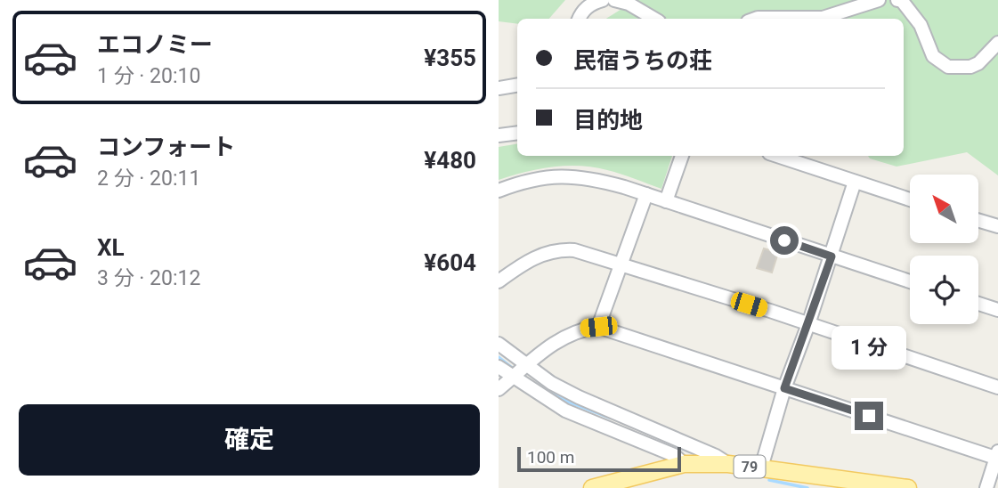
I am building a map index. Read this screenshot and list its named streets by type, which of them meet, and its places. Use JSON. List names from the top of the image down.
{
  "streets": {
    "main road": ["79"]
  },
  "scale_bar": "100 m",
  "north": "top left",
  "page": {
    "list": [
      {
        "name": "エコノミー",
        "note": "1 分 · 20:10",
        "value": "¥355"
      },
      {
        "name": "コンフォート",
        "note": "2 分 · 20:11",
        "value": "¥480"
      },
      {
        "name": "XL",
        "note": "3 分 · 20:12",
        "value": "¥604"
      }
    ],
    "banner": ["民宿うちの荘", "目的地"],
    "bubble": "1 分",
    "buttons": "確定",
    "scale": "100 m"
  }
}
